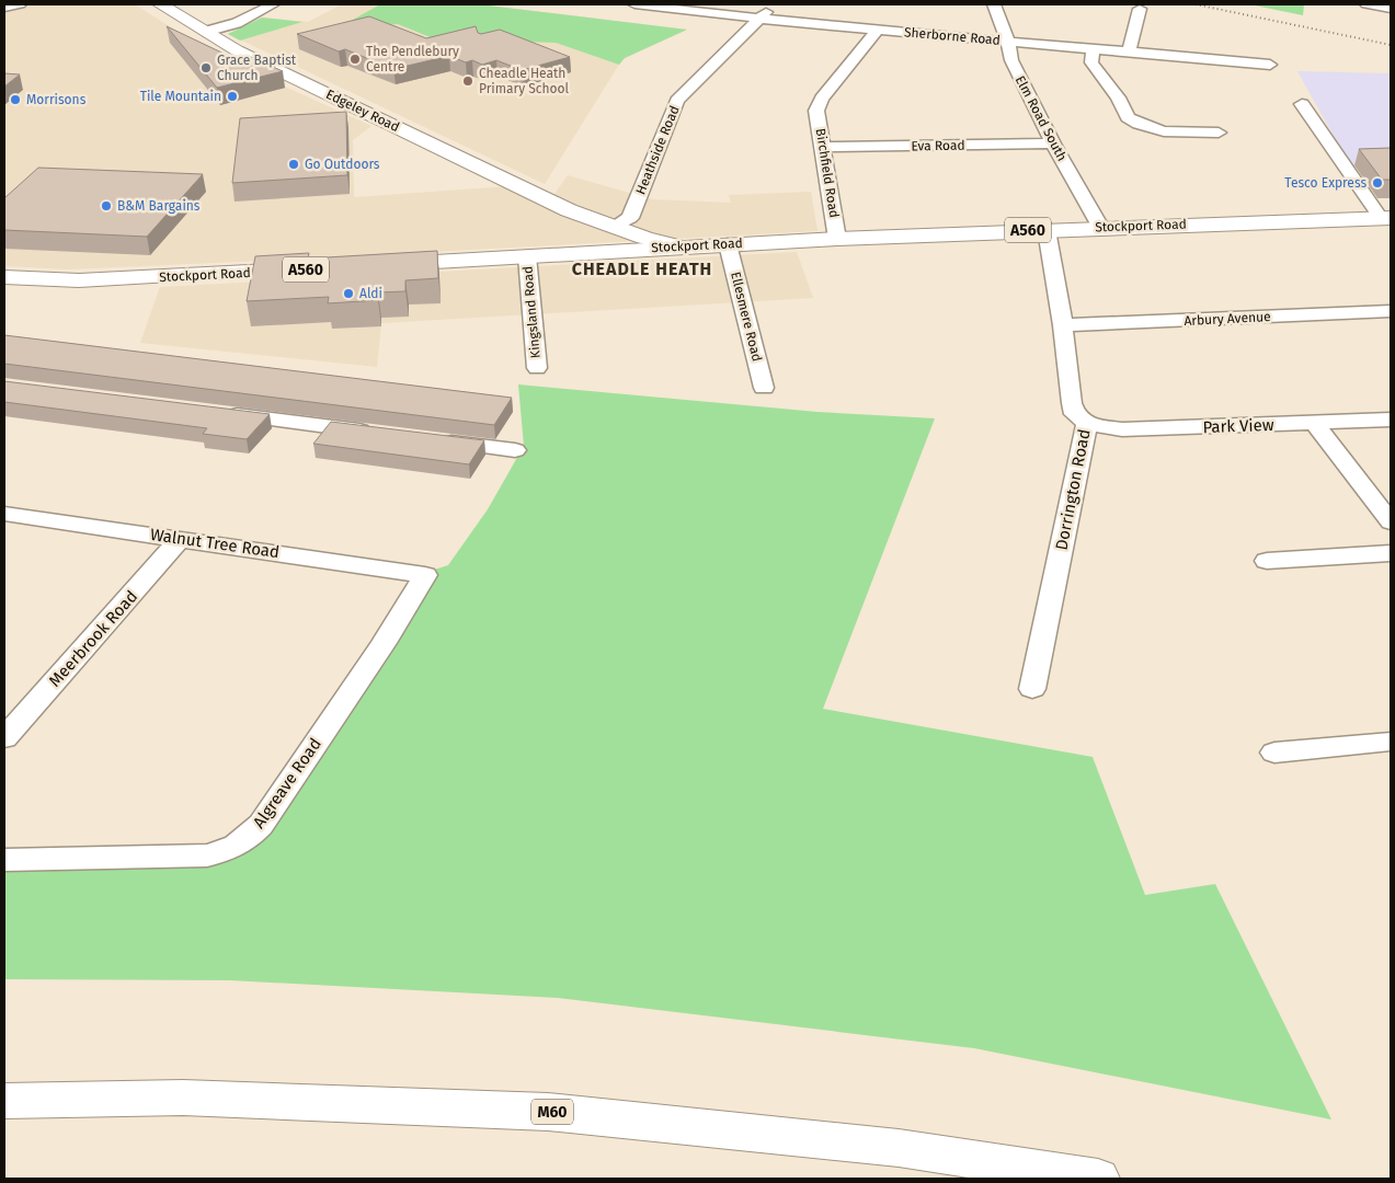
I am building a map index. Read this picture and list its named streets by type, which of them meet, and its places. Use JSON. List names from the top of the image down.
{
  "streets": {
    "main road": [
      "Edgeley Road",
      "Stockport Road",
      "A560",
      "M60"
    ],
    "street": [
      "Sherborne Road",
      "Elm Road South",
      "Eva Road",
      "Heathside Road",
      "Birchfield Road",
      "Kingsland Road",
      "Ellesmere Road",
      "Arbury Avenue",
      "Park View",
      "Dorrington Road",
      "Walnut Tree Road",
      "Meerbrook Road",
      "Algreave Road"
    ]
  },
  "crossings": [
    ["Sherborne Road", "Elm Road South"],
    ["Sherborne Road", "Heathside Road"],
    ["Sherborne Road", "Birchfield Road"],
    ["Edgeley Road", "Heathside Road"],
    ["Edgeley Road", "Stockport Road"],
    ["Elm Road South", "Eva Road"],
    ["Elm Road South", "Stockport Road"],
    ["Eva Road", "Birchfield Road"],
    ["Heathside Road", "Stockport Road"],
    ["Birchfield Road", "Stockport Road"],
    ["Stockport Road", "Kingsland Road"],
    ["Stockport Road", "Ellesmere Road"],
    ["Stockport Road", "Dorrington Road"],
    ["Arbury Avenue", "Dorrington Road"],
    ["Park View", "Dorrington Road"],
    ["Walnut Tree Road", "Meerbrook Road"],
    ["Walnut Tree Road", "Algreave Road"]
  ],
  "districts": ["CHEADLE HEATH"],
  "places": [
    "The Pendlebury Centre",
    "Grace Baptist Church",
    "Cheadle Heath Primary School",
    "Tile Mountain",
    "Morrisons",
    "Go Outdoors",
    "Tesco Express",
    "B&M Bargains",
    "Aldi"
  ]
}
